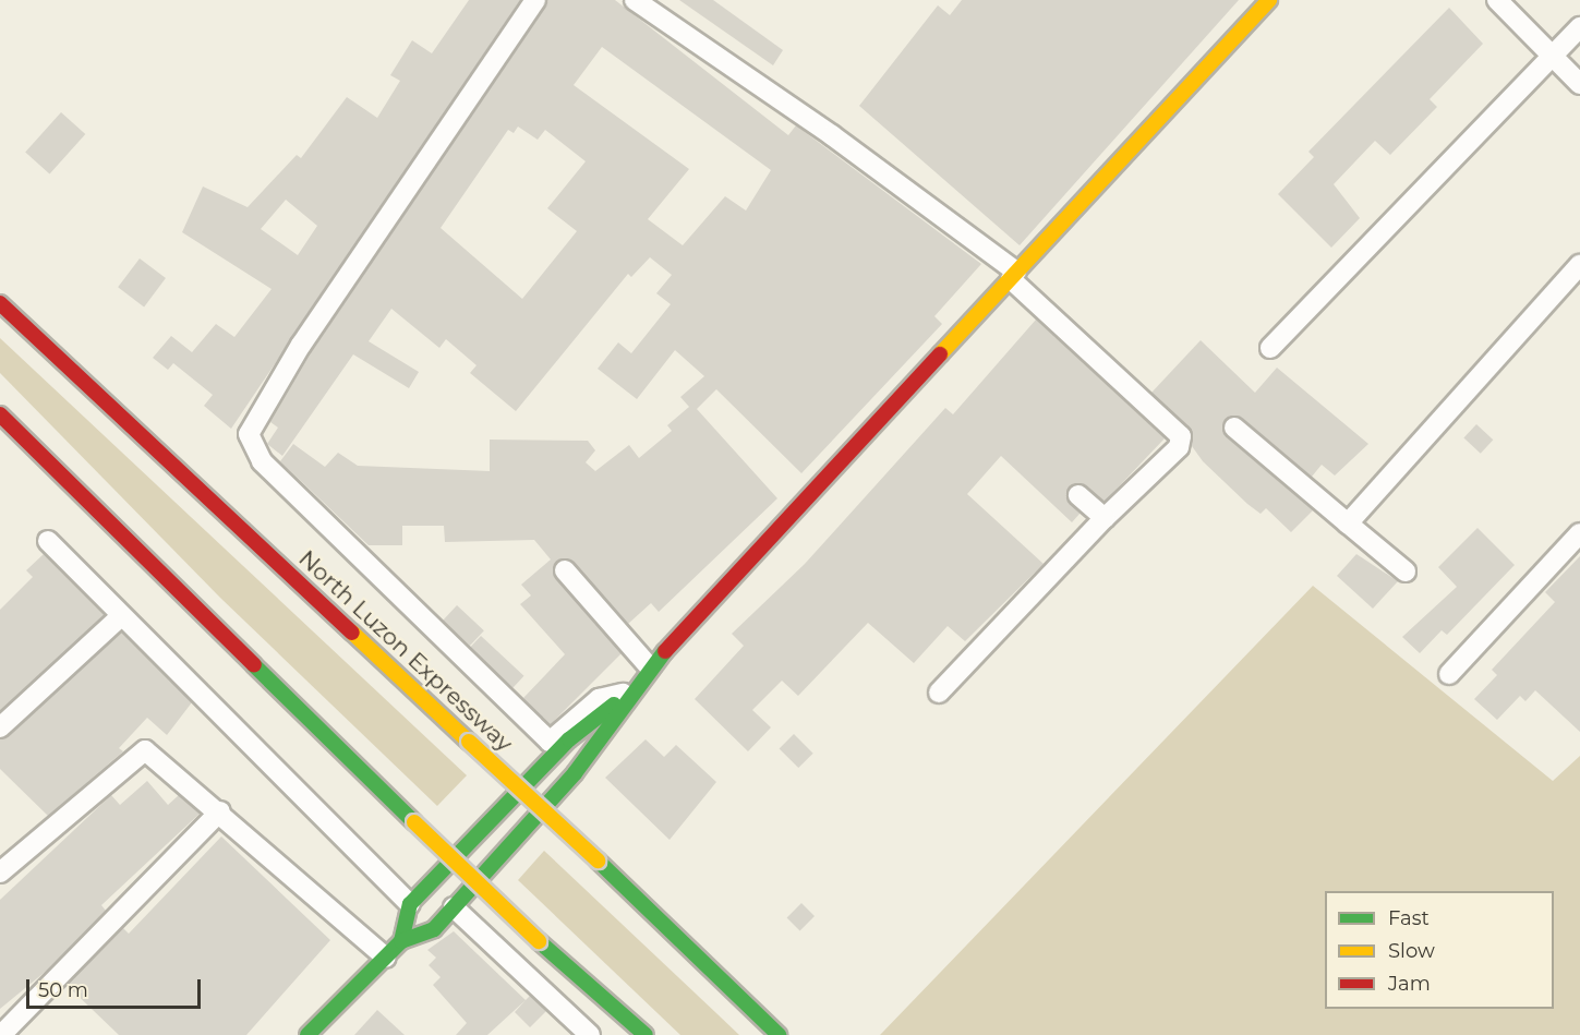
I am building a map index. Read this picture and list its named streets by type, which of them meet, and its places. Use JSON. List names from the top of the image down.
{
  "streets": {
    "main road": ["North Luzon Expressway"]
  },
  "legend": ["Fast", "Slow", "Jam"],
  "scale_bar": "50 m"
}
